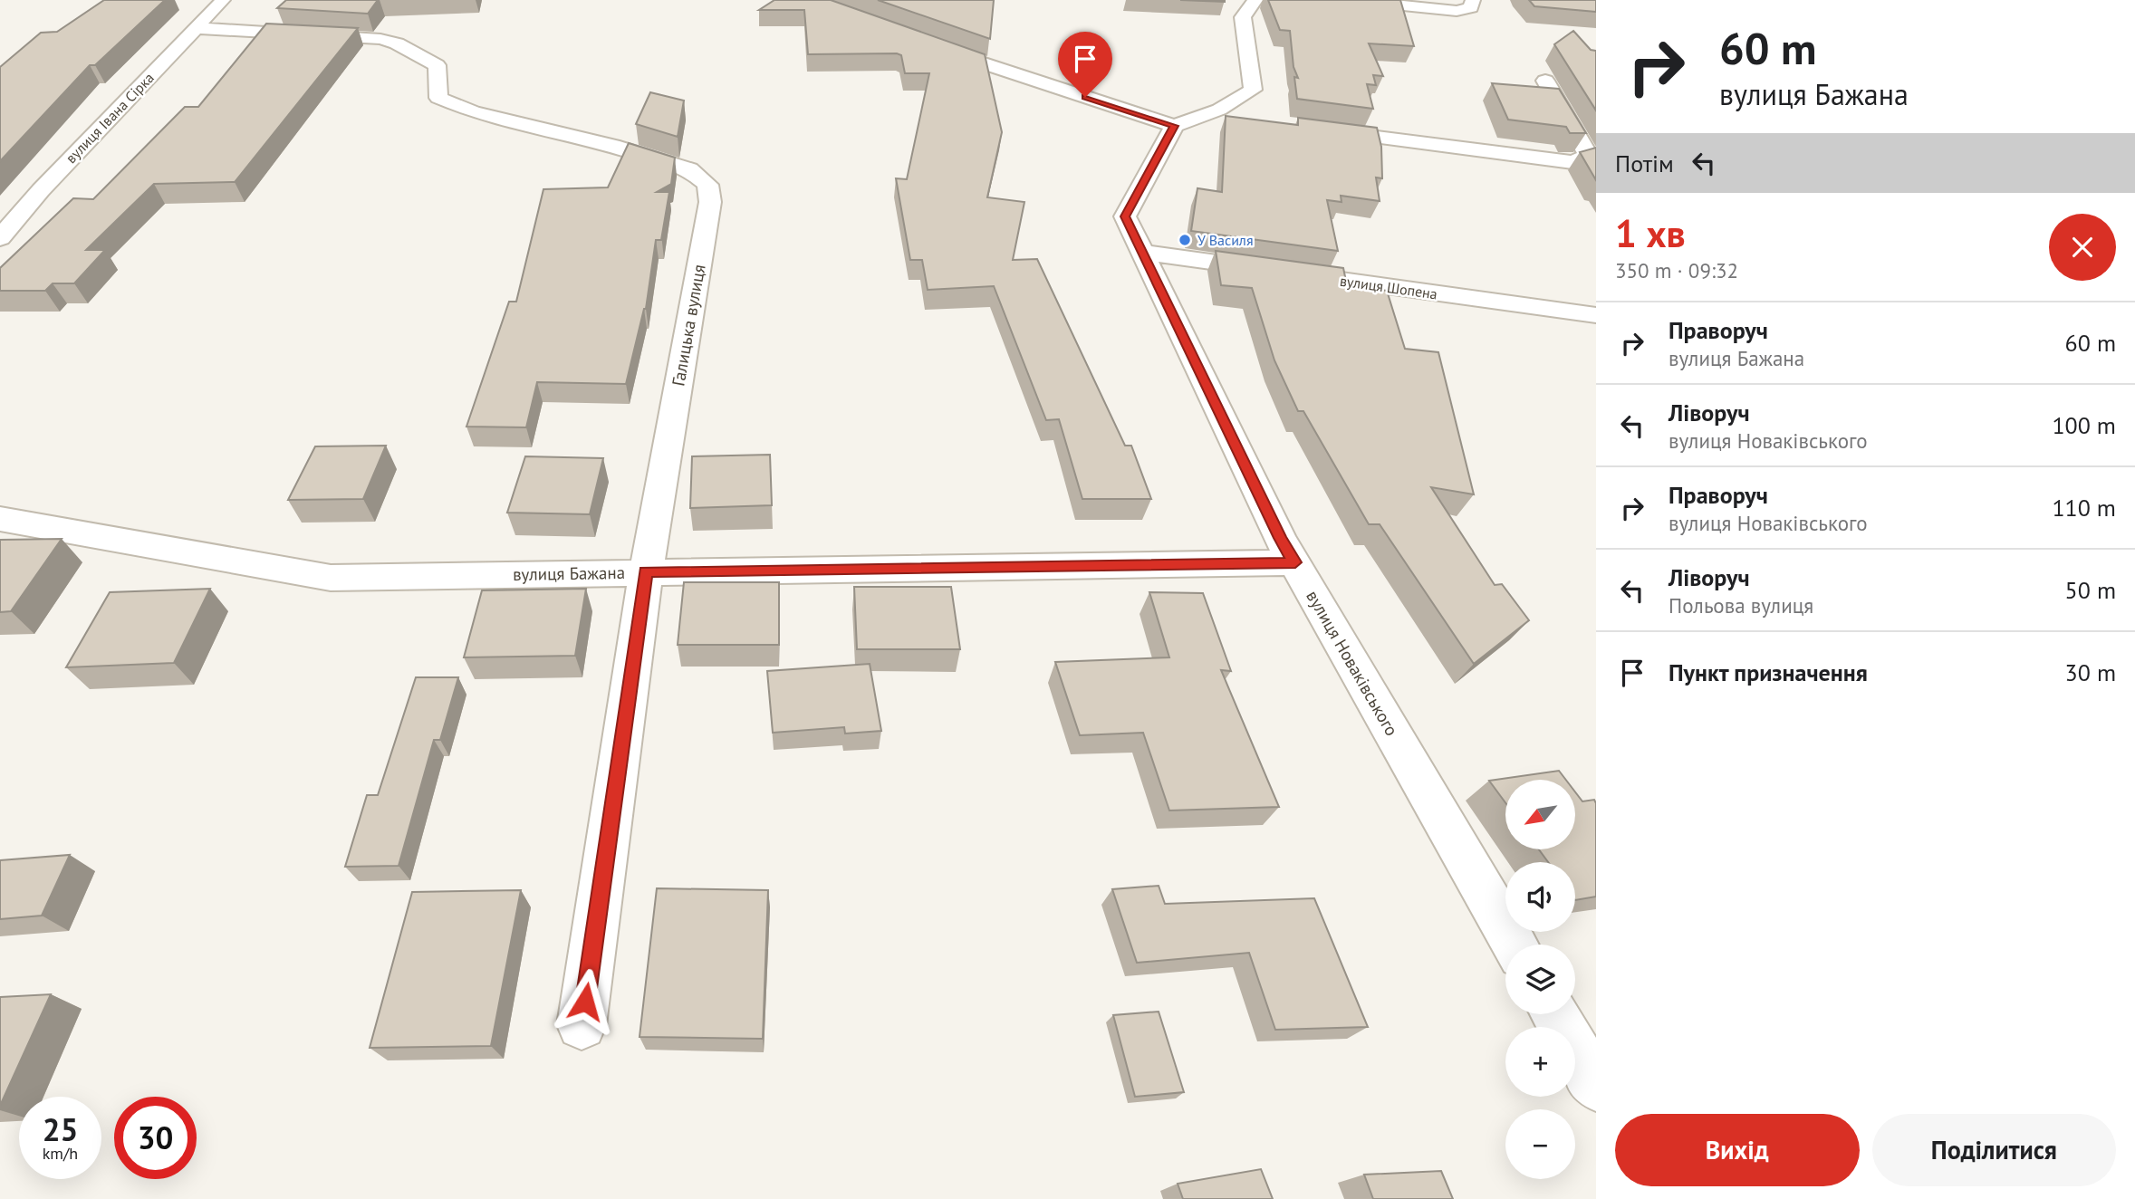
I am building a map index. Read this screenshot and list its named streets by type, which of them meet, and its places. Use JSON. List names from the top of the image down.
{
  "streets": {
    "street": [
      "вулиця Івана Сірка",
      "вулиця Шопена",
      "Галицька вулиця",
      "вулиця Бажана",
      "вулиця Новаківського"
    ]
  },
  "crossings": [
    ["вулиця Івана Сірка", "Галицька вулиця"],
    ["вулиця Шопена", "вулиця Новаківського"],
    ["Галицька вулиця", "вулиця Бажана"],
    ["вулиця Бажана", "вулиця Новаківського"]
  ],
  "places": ["У Василя"],
  "north": "bottom left",
  "page": {
    "turn": ["60 m", "вулиця Бажана"],
    "then": "Потім",
    "heading": ["1 хв", "350 m · 09:32"],
    "list": [
      {
        "name": "Праворуч",
        "note": "вулиця Бажана",
        "value": "60 m"
      },
      {
        "name": "Ліворуч",
        "note": "вулиця Новаківського",
        "value": "100 m"
      },
      {
        "name": "Праворуч",
        "note": "вулиця Новаківського",
        "value": "110 m"
      },
      {
        "name": "Ліворуч",
        "note": "Польова вулиця",
        "value": "50 m"
      },
      {
        "name": "Пункт призначення",
        "value": "30 m"
      }
    ],
    "map_buttons": ["+", "−"],
    "speed": "25 km/h",
    "limit": "30",
    "buttons": ["Вихід", "Поділитися"]
  }
}
